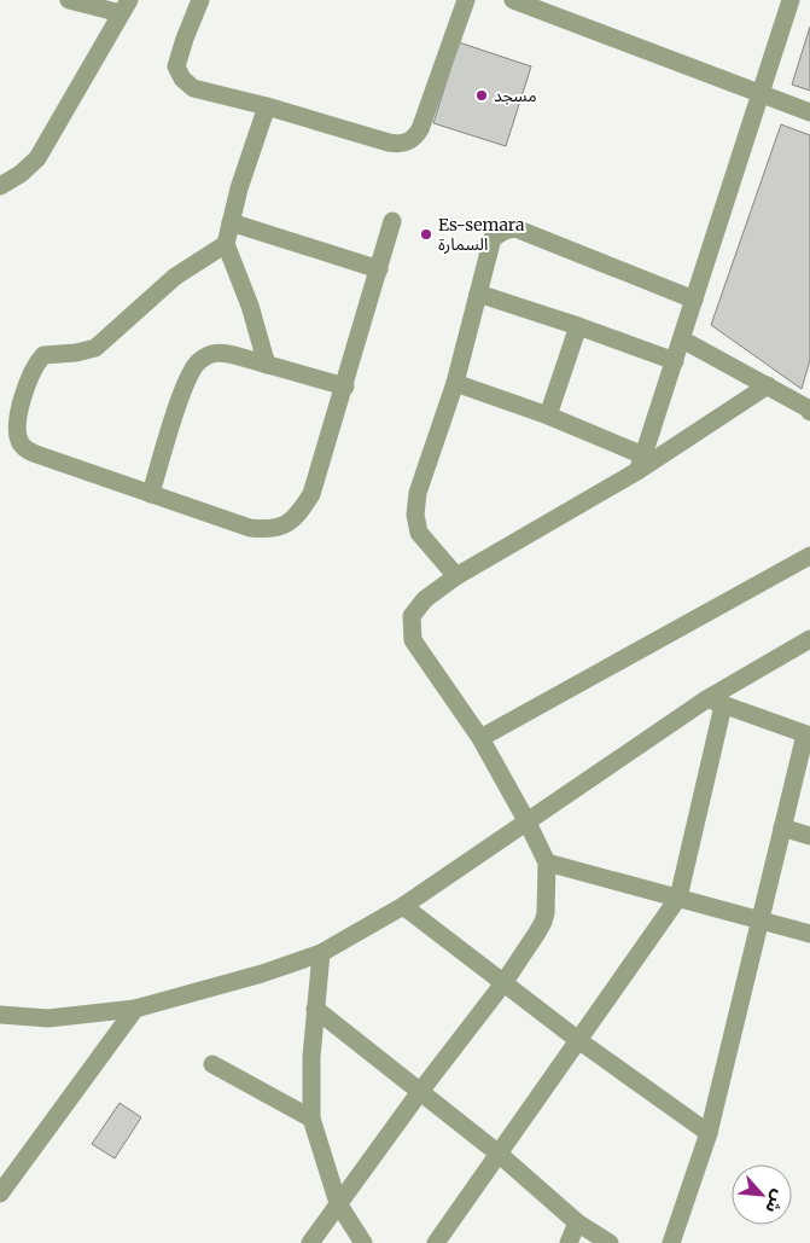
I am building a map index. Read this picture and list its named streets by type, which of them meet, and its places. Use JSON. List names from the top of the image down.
{
  "places": ["مسجد", "Es-semara السمارة"],
  "north": "bottom right"
}
